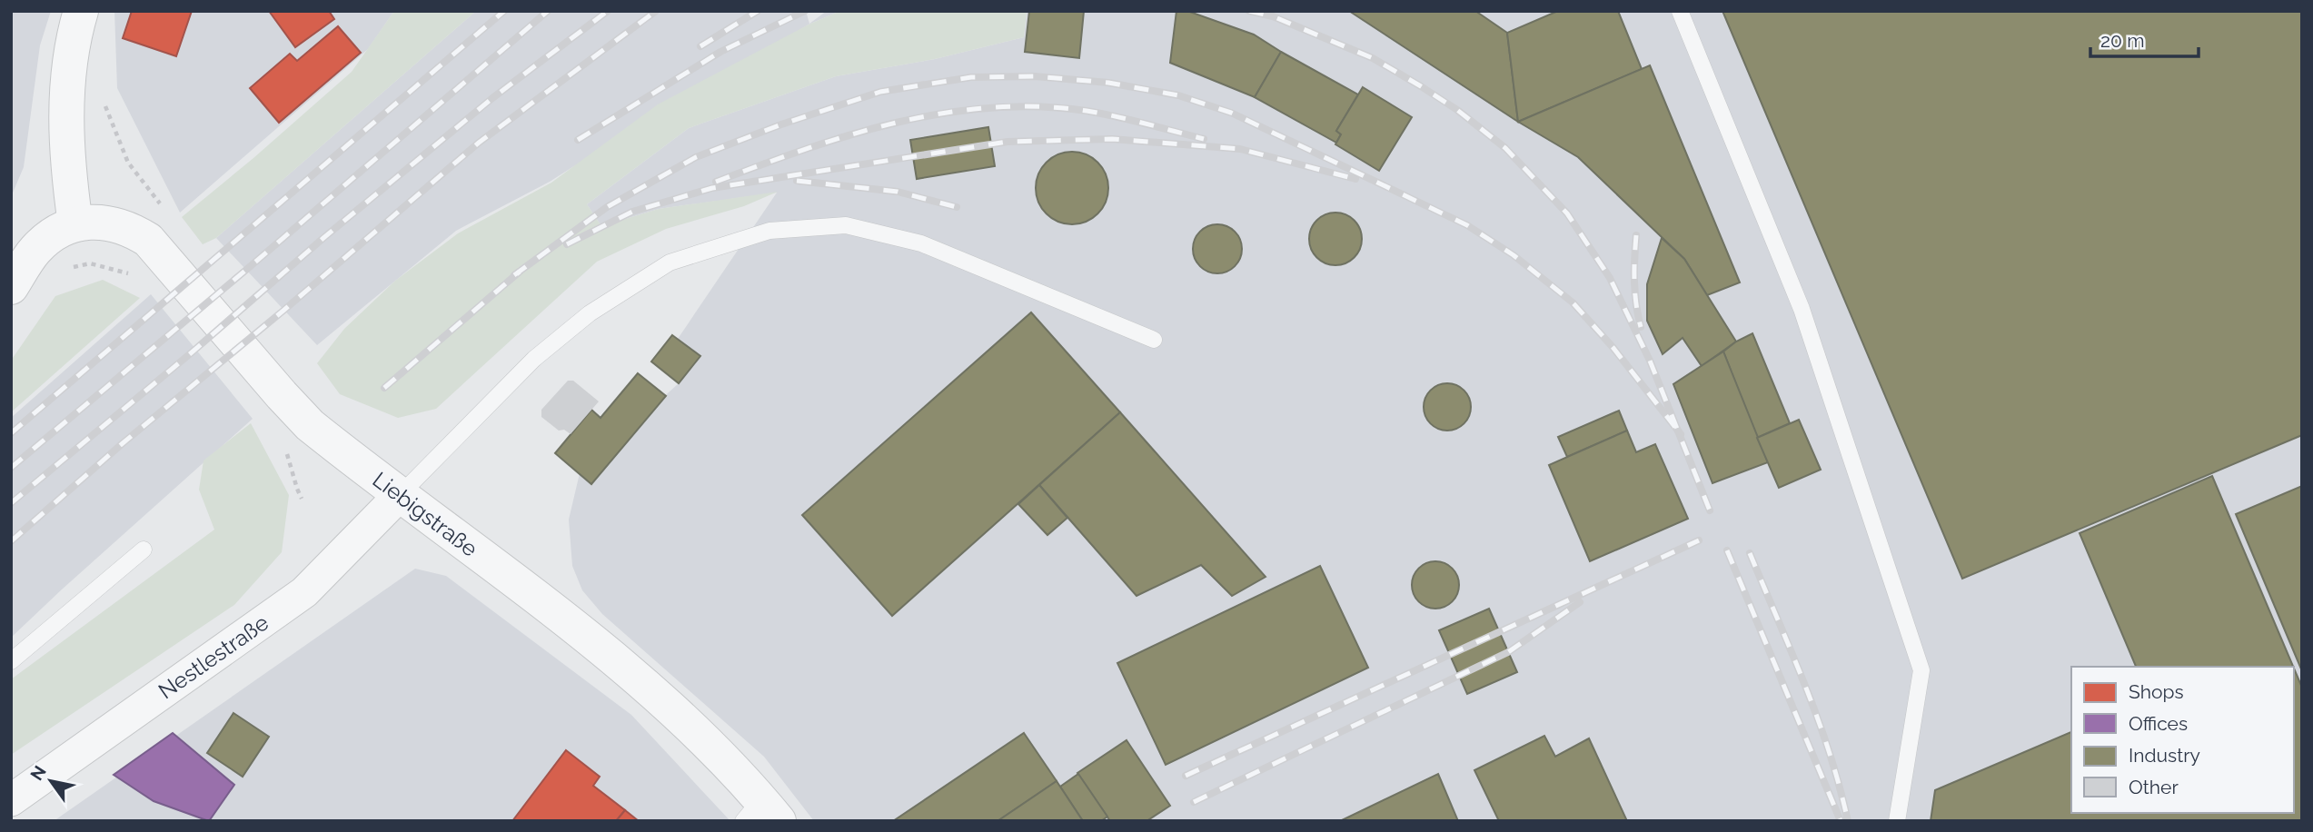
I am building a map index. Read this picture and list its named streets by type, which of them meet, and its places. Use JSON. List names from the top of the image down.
{
  "streets": {
    "street": ["Liebigstraße", "Nestlestraße"]
  },
  "crossings": [
    ["Liebigstraße", "Nestlestraße"]
  ],
  "legend": [
    "Shops",
    "Offices",
    "Industry",
    "Other"
  ],
  "scale_bar": "20 m",
  "north": "top left"
}
